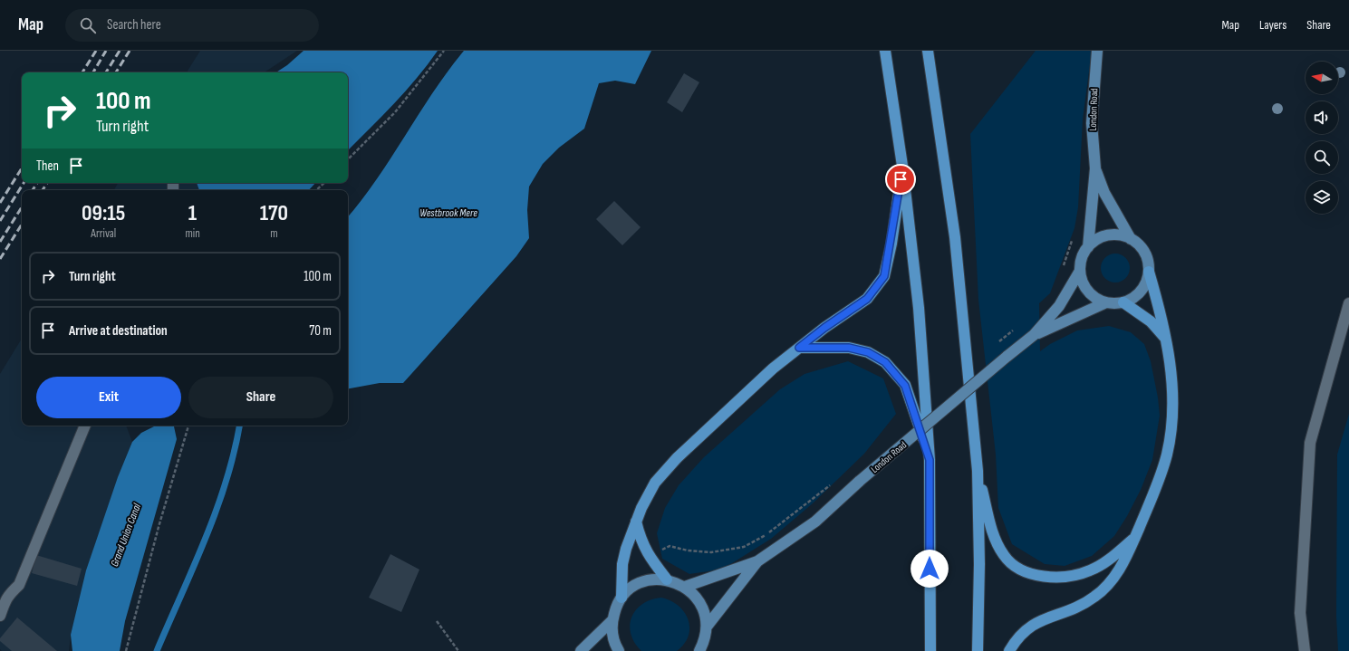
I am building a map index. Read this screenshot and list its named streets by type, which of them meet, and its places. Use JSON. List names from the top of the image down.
{
  "streets": {
    "main road": ["London Road"]
  },
  "water": ["Westbrook Mere", "Grand Union Canal"],
  "north": "left",
  "page": {
    "header": "Map",
    "search": "Search here",
    "nav": ["Map", "Layers", "Share"],
    "turn": ["100 m", "Turn right"],
    "then": "Then",
    "eta": [
      "09:15",
      "Arrival",
      "1",
      "min",
      "170",
      "m"
    ],
    "list": [
      {
        "name": "Turn right",
        "value": "100 m"
      },
      {
        "name": "Arrive at destination",
        "value": "70 m"
      }
    ],
    "buttons": ["Exit", "Share"]
  }
}
